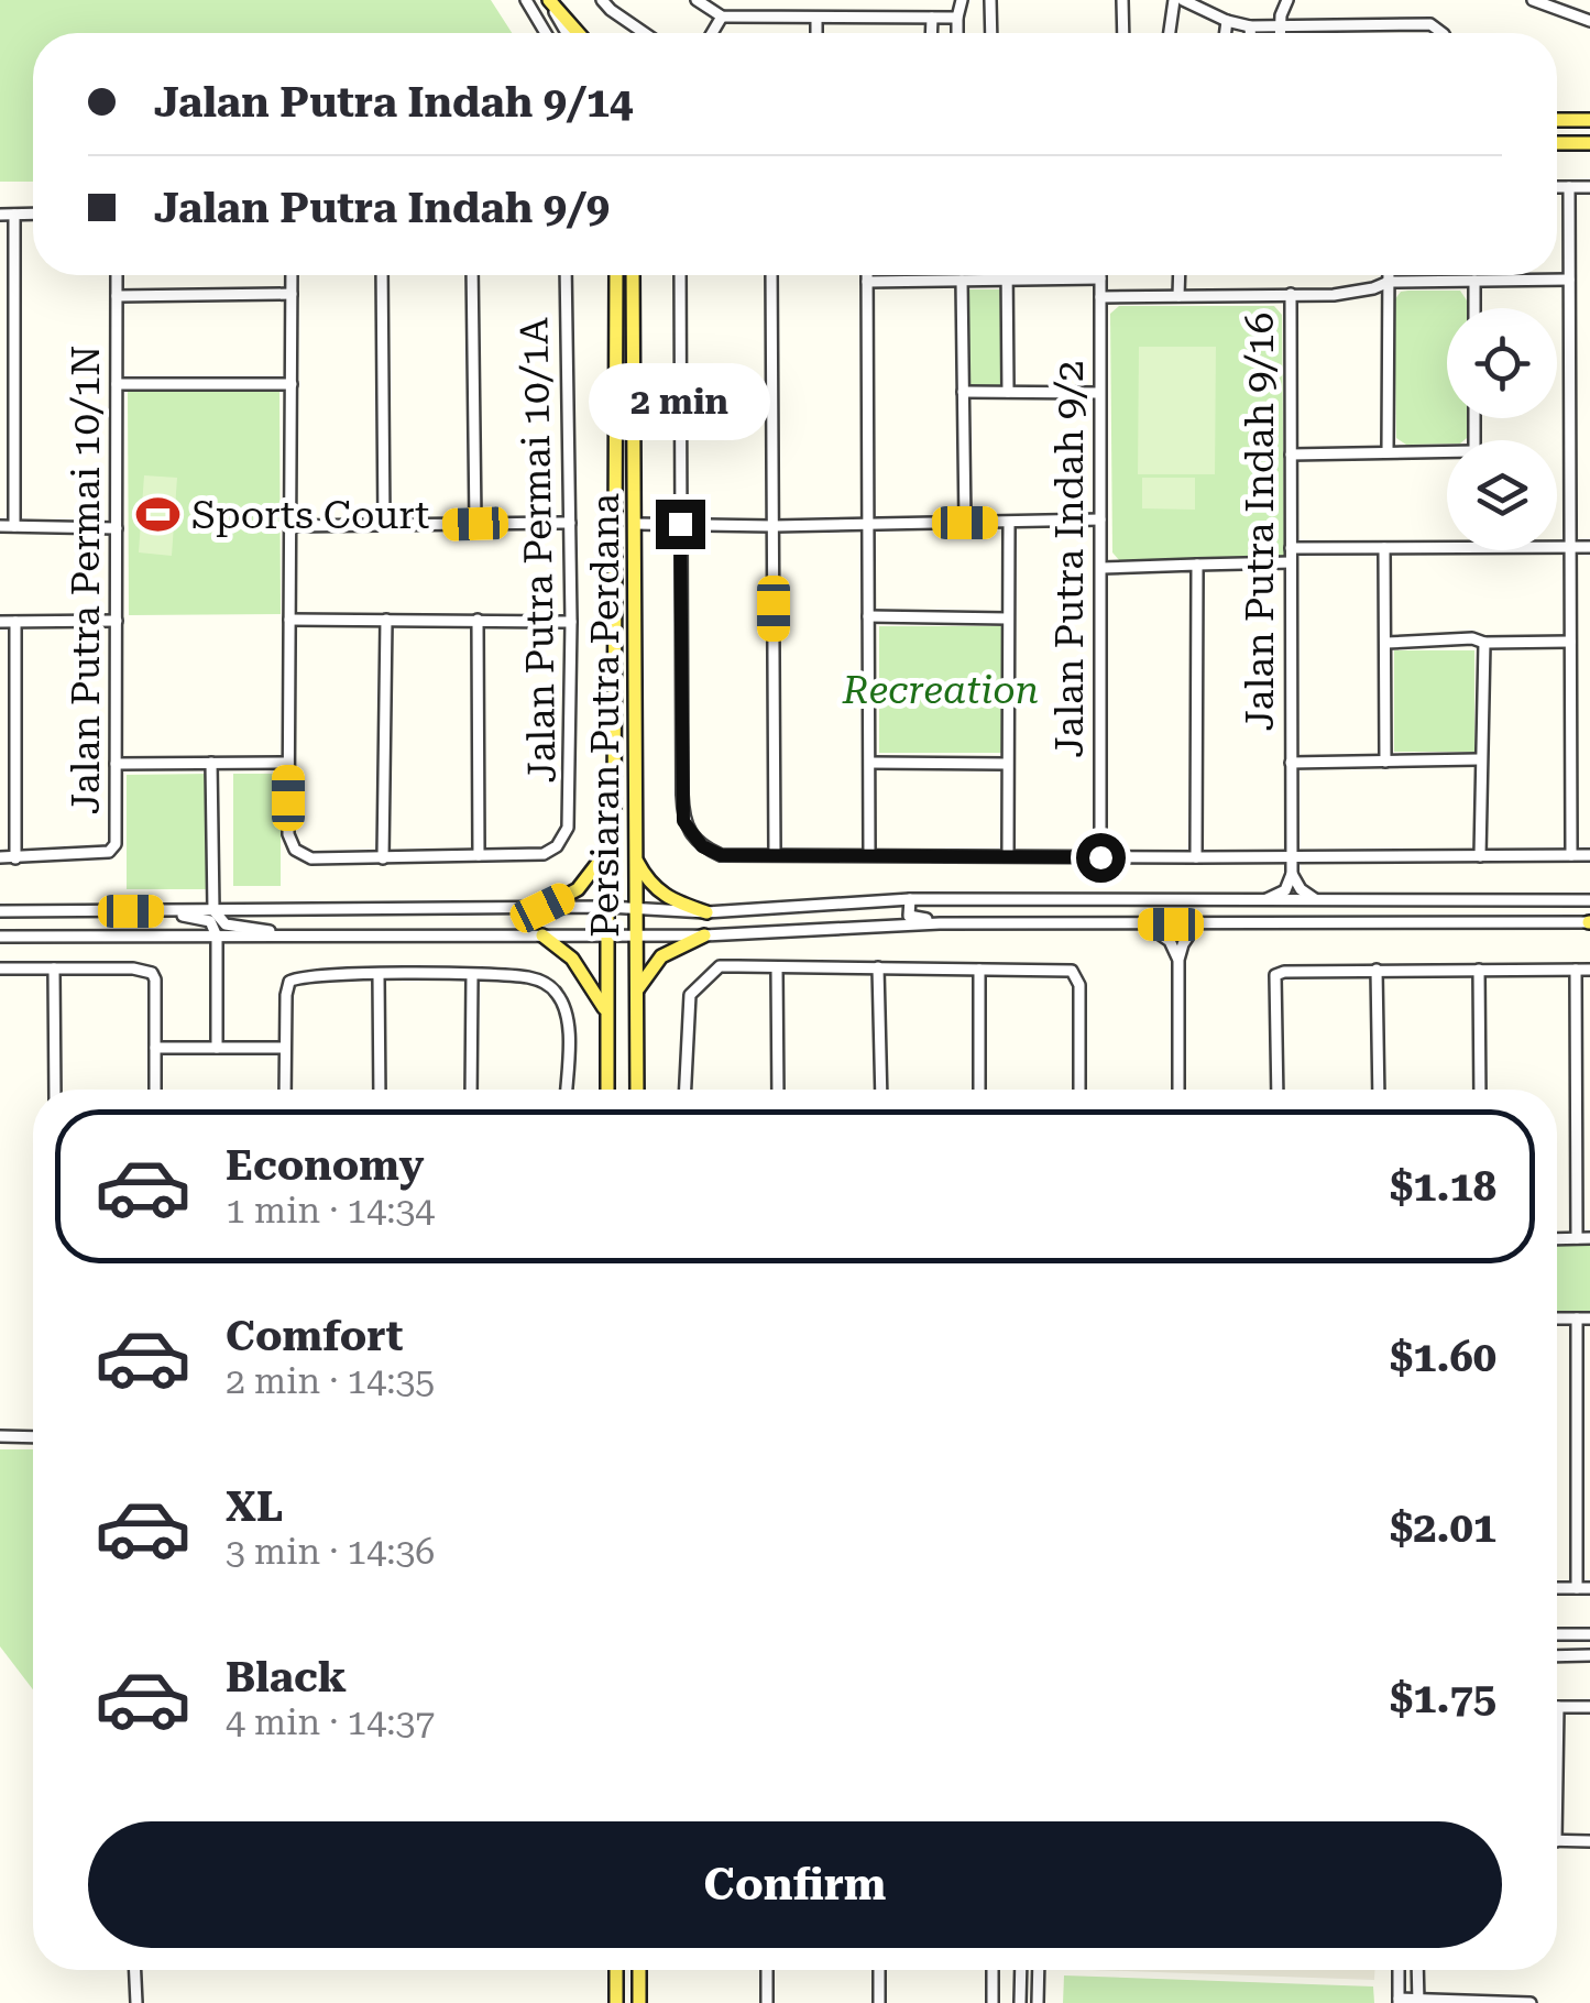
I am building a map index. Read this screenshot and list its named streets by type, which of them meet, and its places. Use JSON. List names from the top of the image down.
{
  "streets": {
    "main road": ["Persiaran Putra Perdana"],
    "street": [
      "Jalan Putra Indah 9/16",
      "Jalan Putra Permai 10/1A",
      "Jalan Putra Indah 9/2",
      "Jalan Putra Permai 10/1N"
    ]
  },
  "crossings": [
    ["Jalan Putra Indah 9/16", "Jalan Putra Indah 9/2"]
  ],
  "parks": ["Recreation"],
  "places": {
    "sports": ["Sports Court"]
  },
  "page": {
    "banner": ["Jalan Putra Indah 9/14", "Jalan Putra Indah 9/9"],
    "bubble": "2 min",
    "list": [
      {
        "name": "Economy",
        "note": "1 min · 14:34",
        "value": "$1.18"
      },
      {
        "name": "Comfort",
        "note": "2 min · 14:35",
        "value": "$1.60"
      },
      {
        "name": "XL",
        "note": "3 min · 14:36",
        "value": "$2.01"
      },
      {
        "name": "Black",
        "note": "4 min · 14:37",
        "value": "$1.75"
      }
    ],
    "buttons": "Confirm"
  }
}
